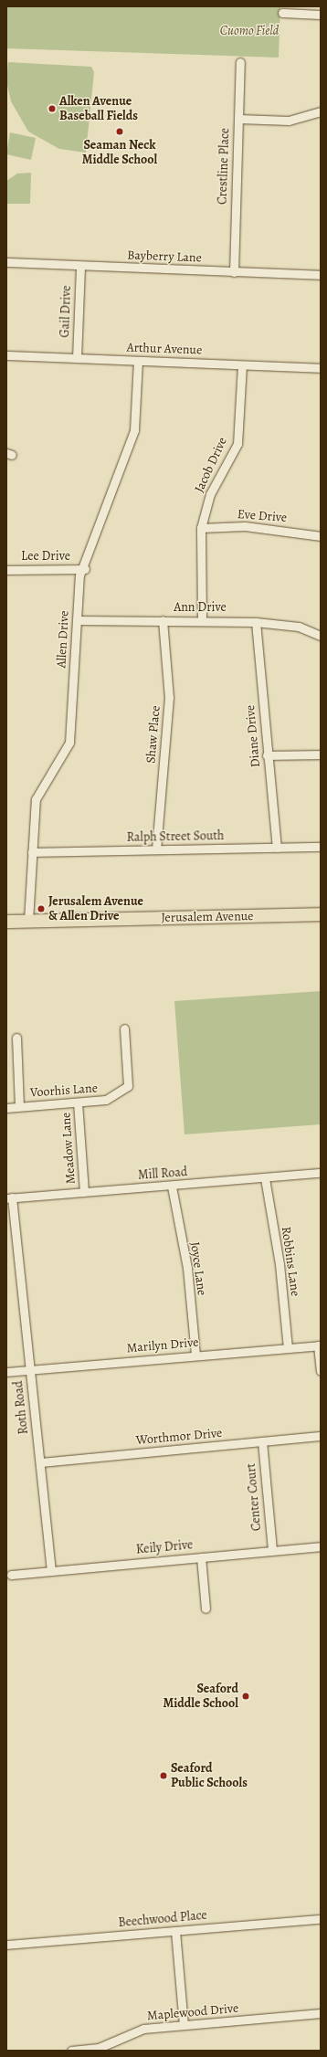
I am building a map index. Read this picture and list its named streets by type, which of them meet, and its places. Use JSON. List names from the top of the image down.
{
  "streets": {
    "main road": ["Jerusalem Avenue"],
    "street": [
      "Crestline Place",
      "Bayberry Lane",
      "Gail Drive",
      "Arthur Avenue",
      "Jacob Drive",
      "Eve Drive",
      "Lee Drive",
      "Ann Drive",
      "Allen Drive",
      "Shaw Place",
      "Diane Drive",
      "Ralph Street South",
      "Voorhis Lane",
      "Meadow Lane",
      "Mill Road",
      "Robbins Lane",
      "Joyce Lane",
      "Marilyn Drive",
      "Roth Road",
      "Worthmor Drive",
      "Center Court",
      "Keily Drive",
      "Beechwood Place",
      "Maplewood Drive"
    ]
  },
  "crossings": [
    ["Crestline Place", "Bayberry Lane"],
    ["Bayberry Lane", "Gail Drive"],
    ["Gail Drive", "Arthur Avenue"],
    ["Arthur Avenue", "Jacob Drive"],
    ["Arthur Avenue", "Allen Drive"],
    ["Jacob Drive", "Eve Drive"],
    ["Jacob Drive", "Ann Drive"],
    ["Lee Drive", "Allen Drive"],
    ["Ann Drive", "Allen Drive"],
    ["Ann Drive", "Shaw Place"],
    ["Ann Drive", "Diane Drive"],
    ["Allen Drive", "Ralph Street South"],
    ["Allen Drive", "Jerusalem Avenue"],
    ["Shaw Place", "Ralph Street South"],
    ["Diane Drive", "Ralph Street South"],
    ["Voorhis Lane", "Meadow Lane"],
    ["Meadow Lane", "Mill Road"],
    ["Mill Road", "Robbins Lane"],
    ["Mill Road", "Joyce Lane"],
    ["Mill Road", "Roth Road"],
    ["Robbins Lane", "Marilyn Drive"],
    ["Joyce Lane", "Marilyn Drive"],
    ["Marilyn Drive", "Roth Road"],
    ["Roth Road", "Worthmor Drive"],
    ["Roth Road", "Keily Drive"],
    ["Worthmor Drive", "Center Court"],
    ["Center Court", "Keily Drive"]
  ],
  "parks": ["Cuomo Field"],
  "places": [
    "Alken Avenue Baseball Fields",
    "Seaman Neck Middle School",
    "Jerusalem Avenue & Allen Drive",
    "Seaford Middle School",
    "Seaford Public Schools"
  ]
}
